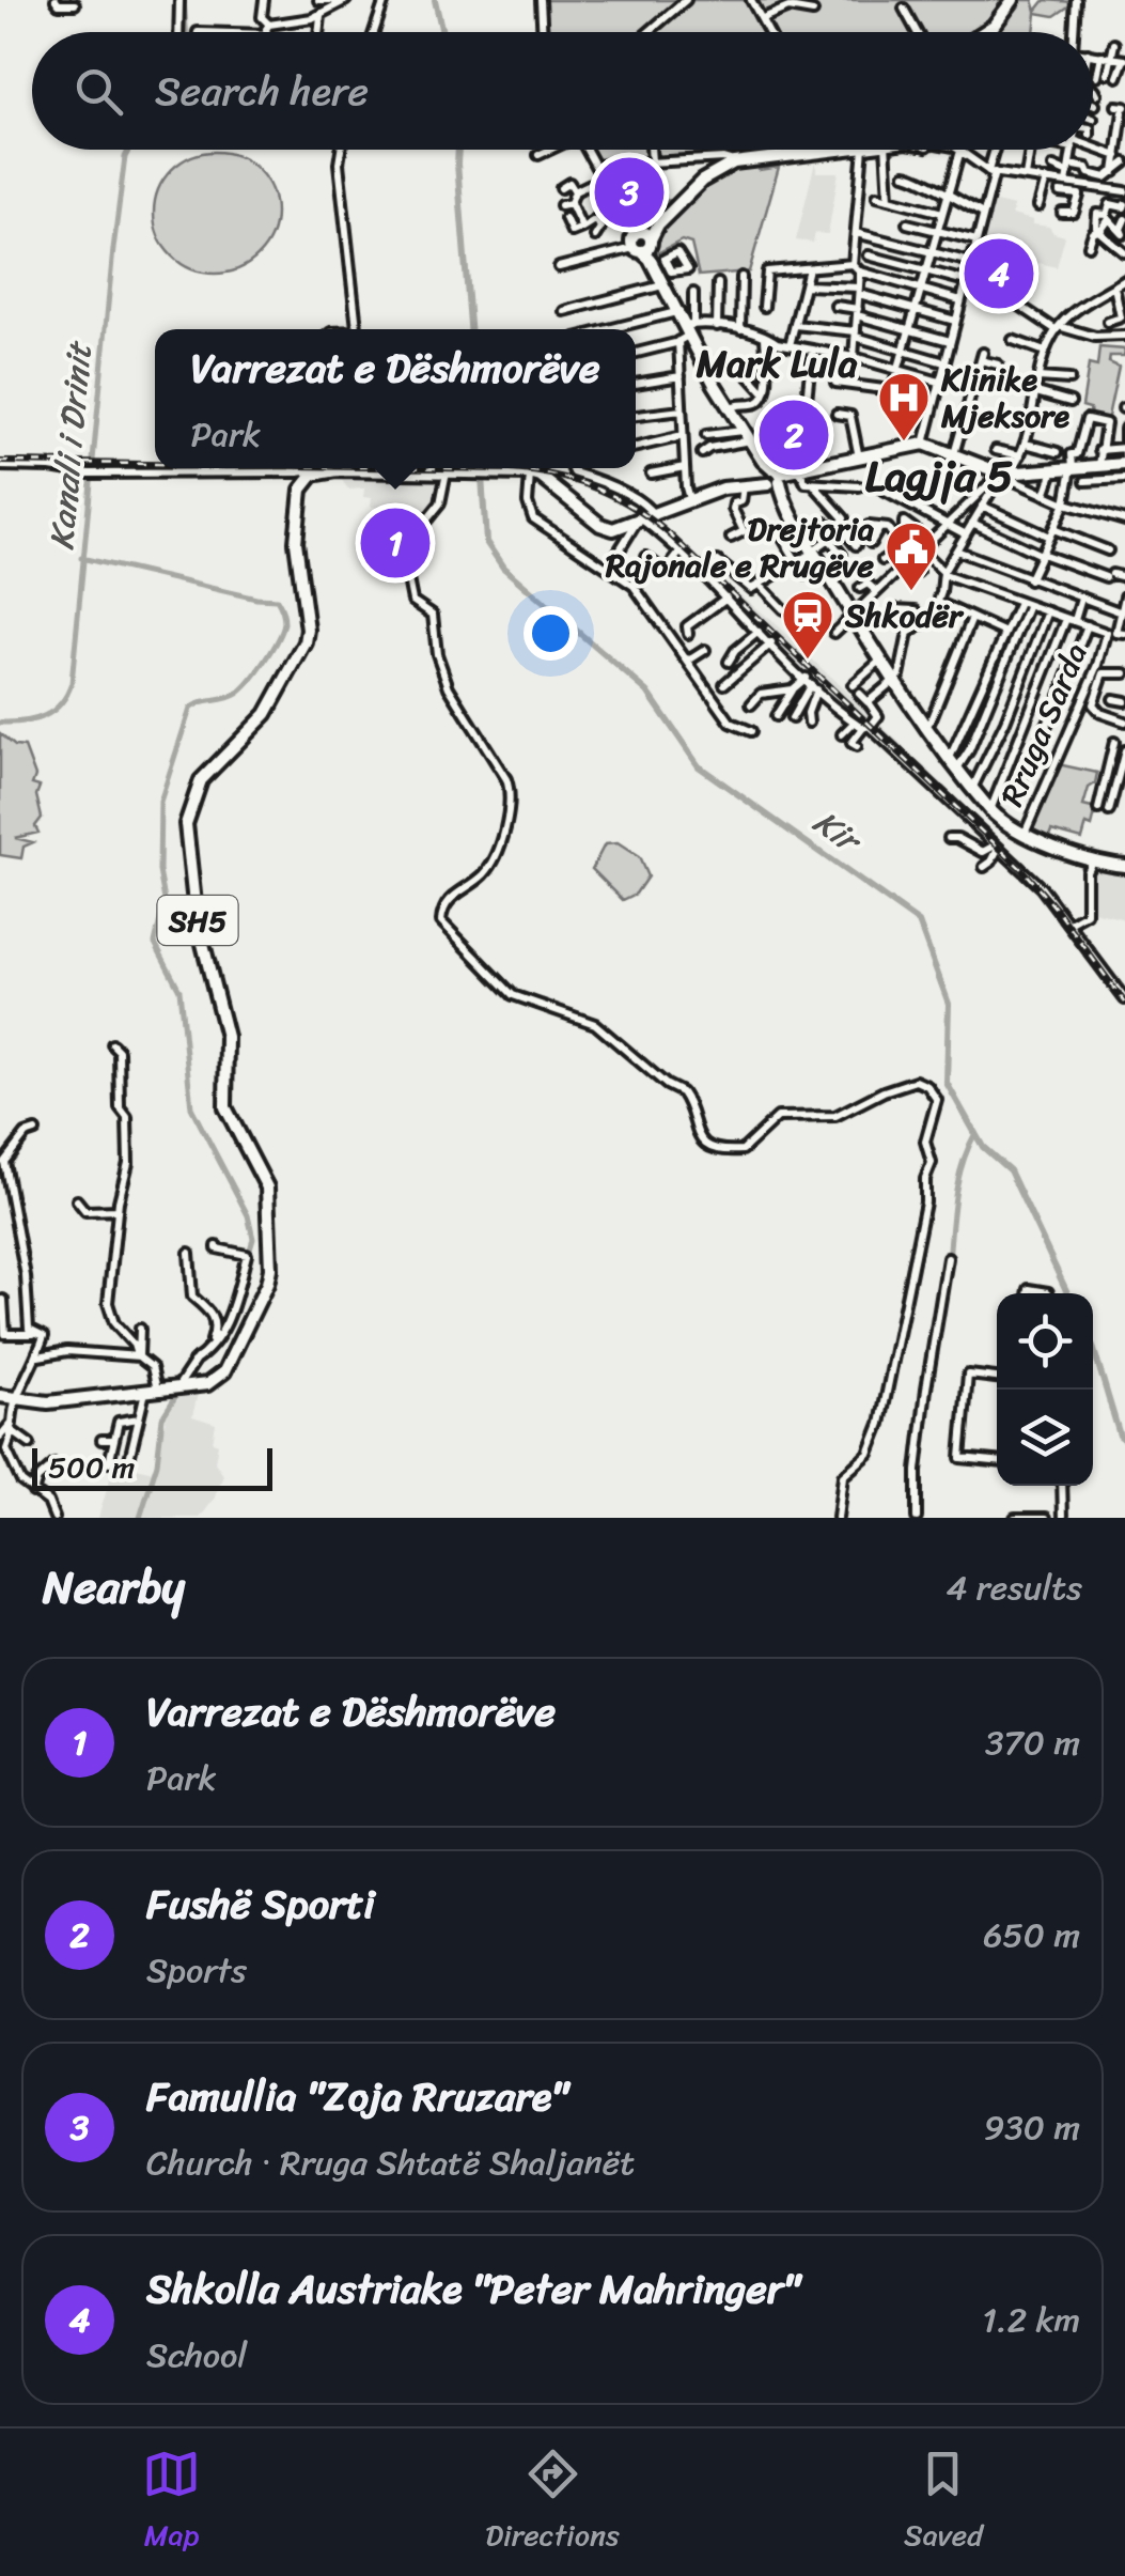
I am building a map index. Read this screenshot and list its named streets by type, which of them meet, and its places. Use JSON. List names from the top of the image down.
{
  "streets": {
    "main road": ["SH5"],
    "street": ["Rruga Sarda"]
  },
  "districts": ["Mark Lula", "Lagjja 5"],
  "water": ["Kanali i Drinit", "Kir"],
  "places": {
    "hospital": ["Klinike Mjeksore"],
    "public building": ["Drejtoria Rajonale e Rrugëve"],
    "station": ["Shkodër"]
  },
  "scale_bar": "500 m",
  "page": {
    "search": "Search here",
    "pins": [
      "3",
      "4",
      "2",
      "1"
    ],
    "popup": ["Varrezat e Dëshmorëve", "Park"],
    "scale": "500 m",
    "heading": ["Nearby", "4 results"],
    "list": [
      {
        "mark": "1",
        "name": "Varrezat e Dëshmorëve",
        "note": "Park",
        "value": "370 m"
      },
      {
        "mark": "2",
        "name": "Fushë Sporti",
        "note": "Sports",
        "value": "650 m"
      },
      {
        "mark": "3",
        "name": "Famullia \"Zoja Rruzare\"",
        "note": "Church · Rruga Shtatë Shaljanët",
        "value": "930 m"
      },
      {
        "mark": "4",
        "name": "Shkolla Austriake \"Peter Mahringer\"",
        "note": "School",
        "value": "1.2 km"
      }
    ],
    "nav": ["Map", "Directions", "Saved"]
  }
}
